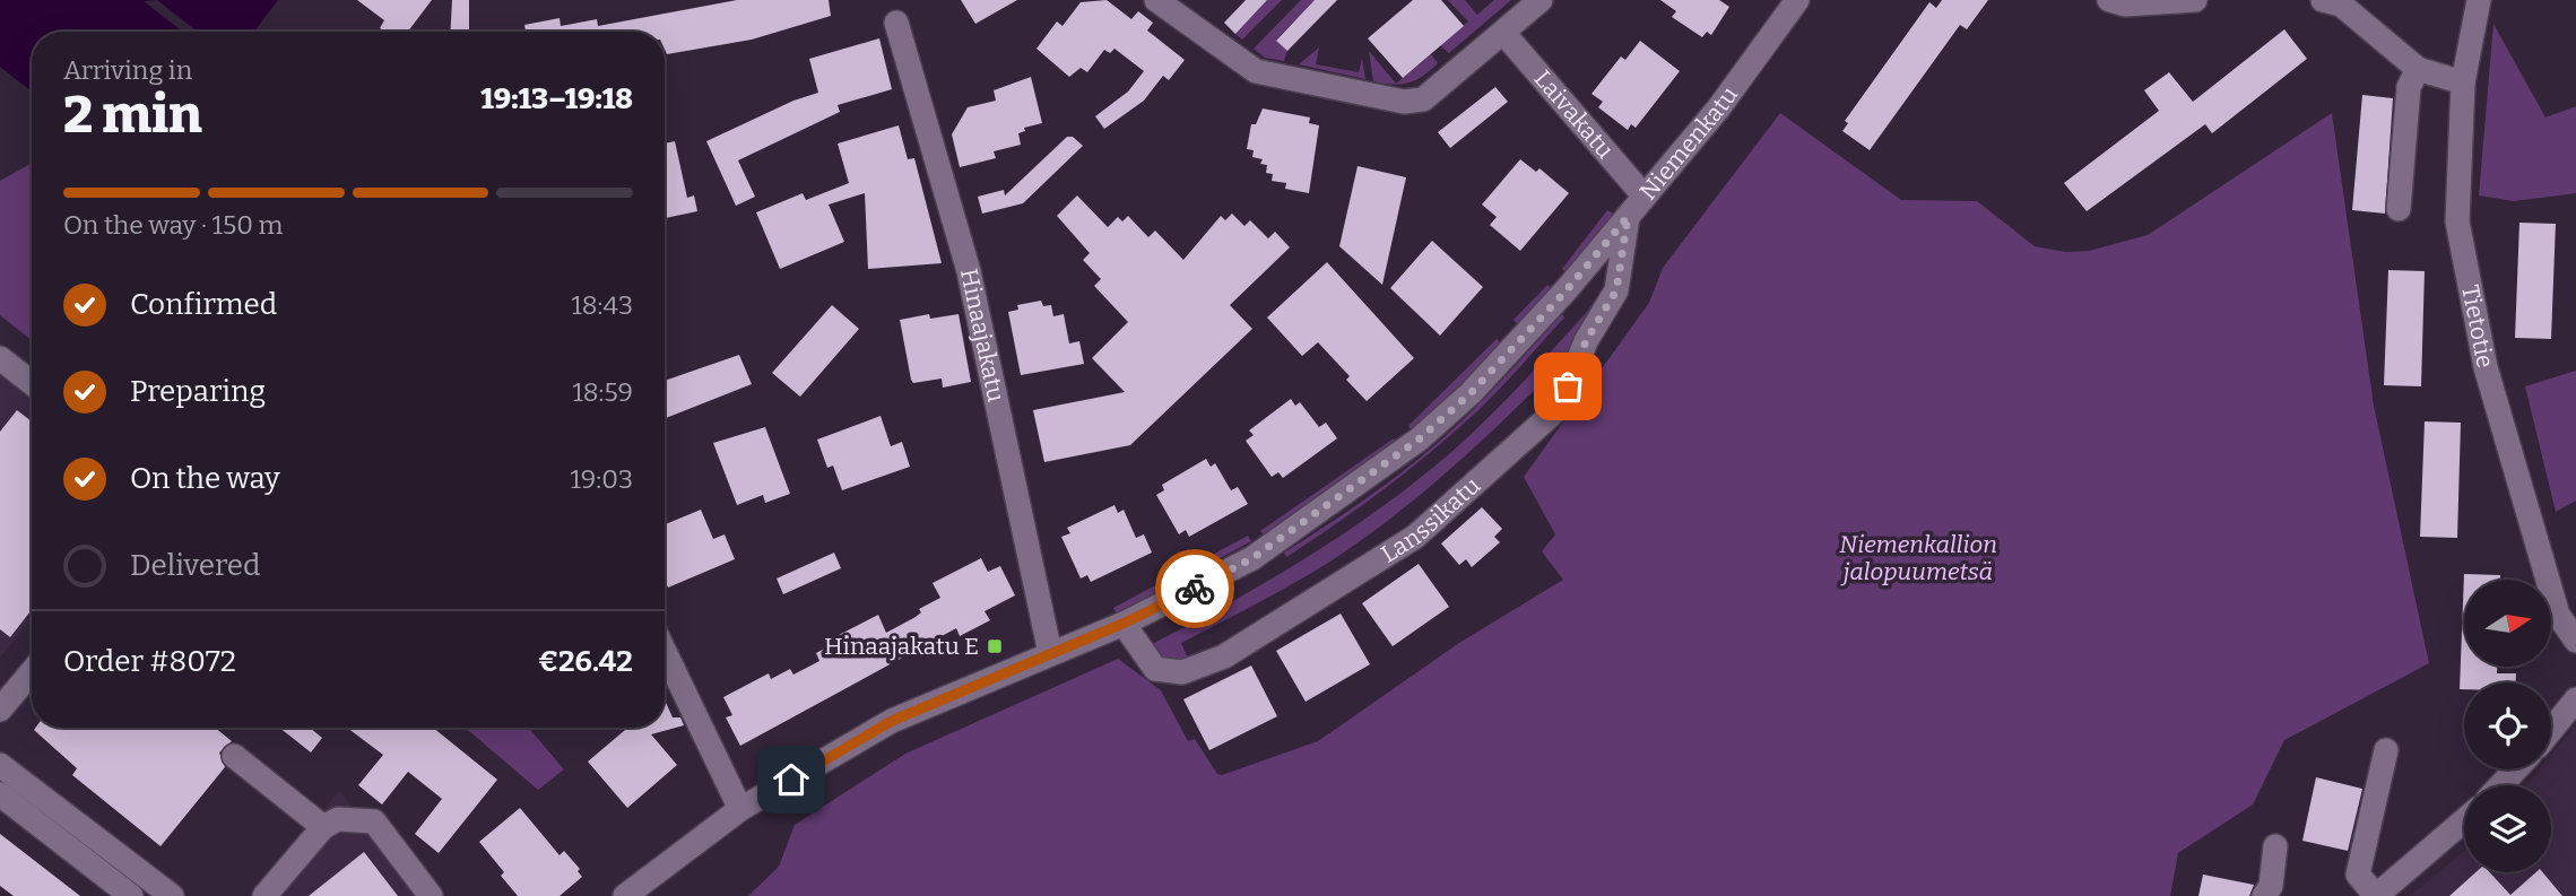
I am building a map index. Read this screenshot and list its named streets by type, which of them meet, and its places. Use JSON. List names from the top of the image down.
{
  "streets": {
    "street": [
      "Laivakatu",
      "Niemenkatu",
      "Tietotie",
      "Hinaajakatu",
      "Lanssikatu"
    ]
  },
  "crossings": [
    ["Laivakatu", "Niemenkatu"],
    ["Niemenkatu", "Hinaajakatu"],
    ["Niemenkatu", "Lanssikatu"]
  ],
  "parks": ["Niemenkallion jalopuumetsä"],
  "places": {
    "transit": ["Hinaajakatu E"]
  },
  "north": "right",
  "page": {
    "heading": ["2 min", "Arriving in", "19:13–19:18"],
    "panel": ["Order #8072", "€26.42"],
    "bar": "On the way · 150 m",
    "list": [
      ["Confirmed", "18:43"],
      ["Preparing", "18:59"],
      ["On the way", "19:03"],
      "Delivered"
    ]
  }
}
